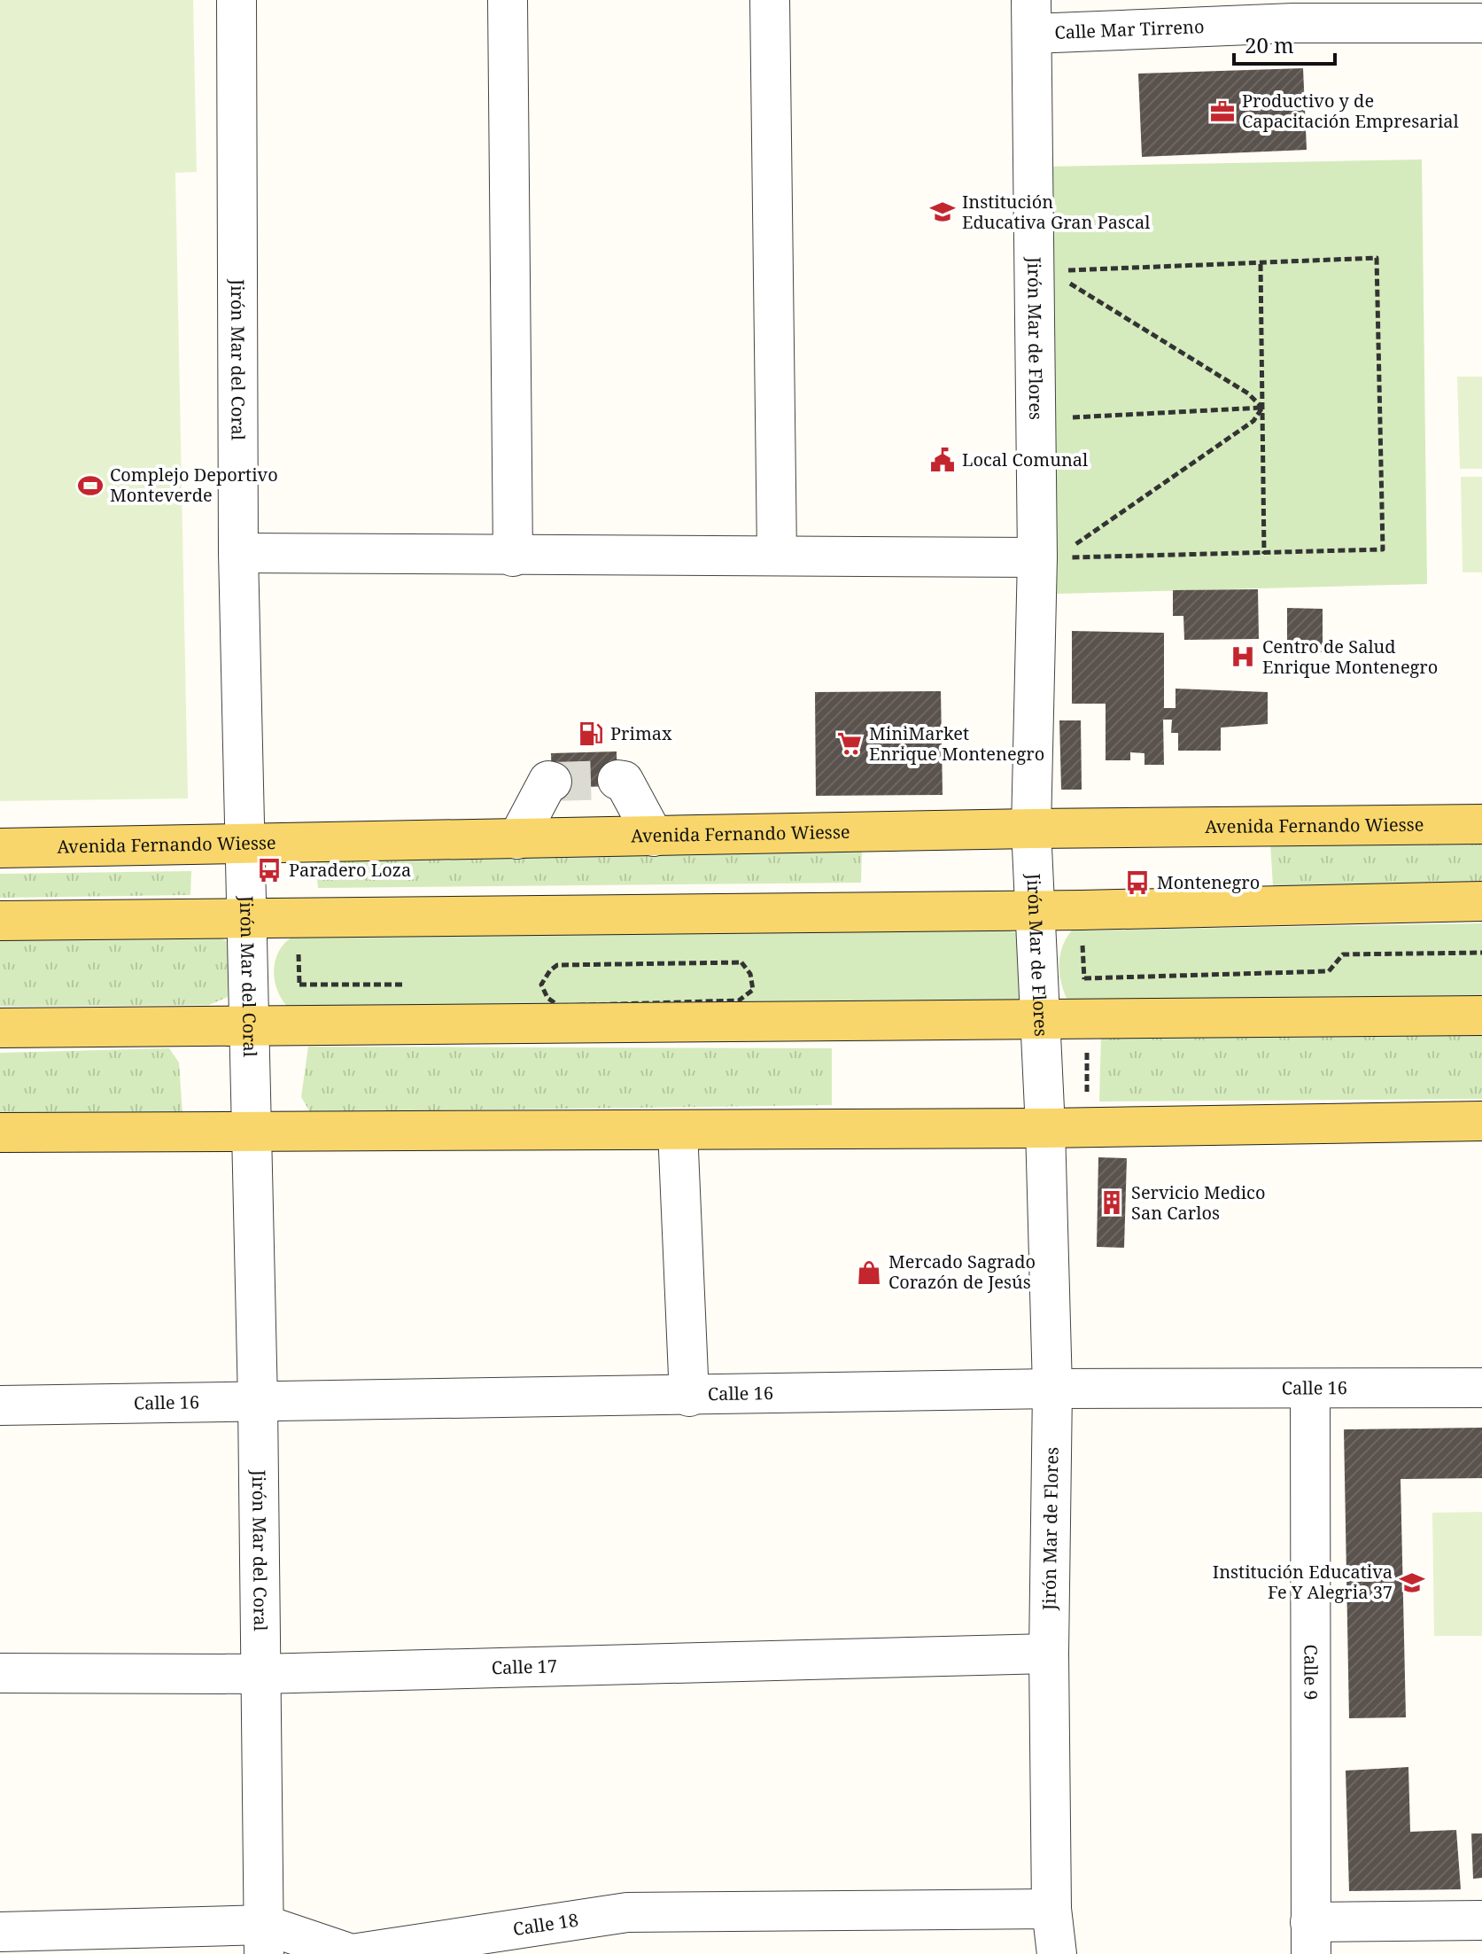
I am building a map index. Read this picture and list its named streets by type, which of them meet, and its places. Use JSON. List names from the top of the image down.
{
  "streets": {
    "main road": ["Avenida Fernando Wiesse"],
    "street": [
      "Calle Mar Tirreno",
      "Jirón Mar de Flores",
      "Jirón Mar del Coral",
      "Calle 16",
      "Calle 17",
      "Calle 9",
      "Calle 18"
    ]
  },
  "crossings": [
    ["Calle Mar Tirreno", "Jirón Mar de Flores"],
    ["Jirón Mar de Flores", "Avenida Fernando Wiesse"],
    ["Jirón Mar de Flores", "Calle 16"],
    ["Jirón Mar de Flores", "Calle 17"],
    ["Jirón Mar de Flores", "Calle 18"],
    ["Jirón Mar del Coral", "Avenida Fernando Wiesse"],
    ["Jirón Mar del Coral", "Calle 16"],
    ["Jirón Mar del Coral", "Calle 17"],
    ["Jirón Mar del Coral", "Calle 18"],
    ["Calle 16", "Calle 9"]
  ],
  "places": {
    "office": ["Productivo y de Capacitación Empresarial"],
    "school or university": ["Institución Educativa Gran Pascal", "Institución Educativa Fe Y Alegria 37"],
    "public building": ["Local Comunal"],
    "sports": ["Complejo Deportivo Monteverde"],
    "hospital": ["Centro de Salud Enrique Montenegro"],
    "fuel station": ["Primax"],
    "supermarket": ["MiniMarket Enrique Montenegro"],
    "bus stop": ["Paradero Loza", "Montenegro"],
    "building": ["Servicio Medico San Carlos"],
    "shop": ["Mercado Sagrado Corazón de Jesús"]
  },
  "scale_bar": "20 m"
}
